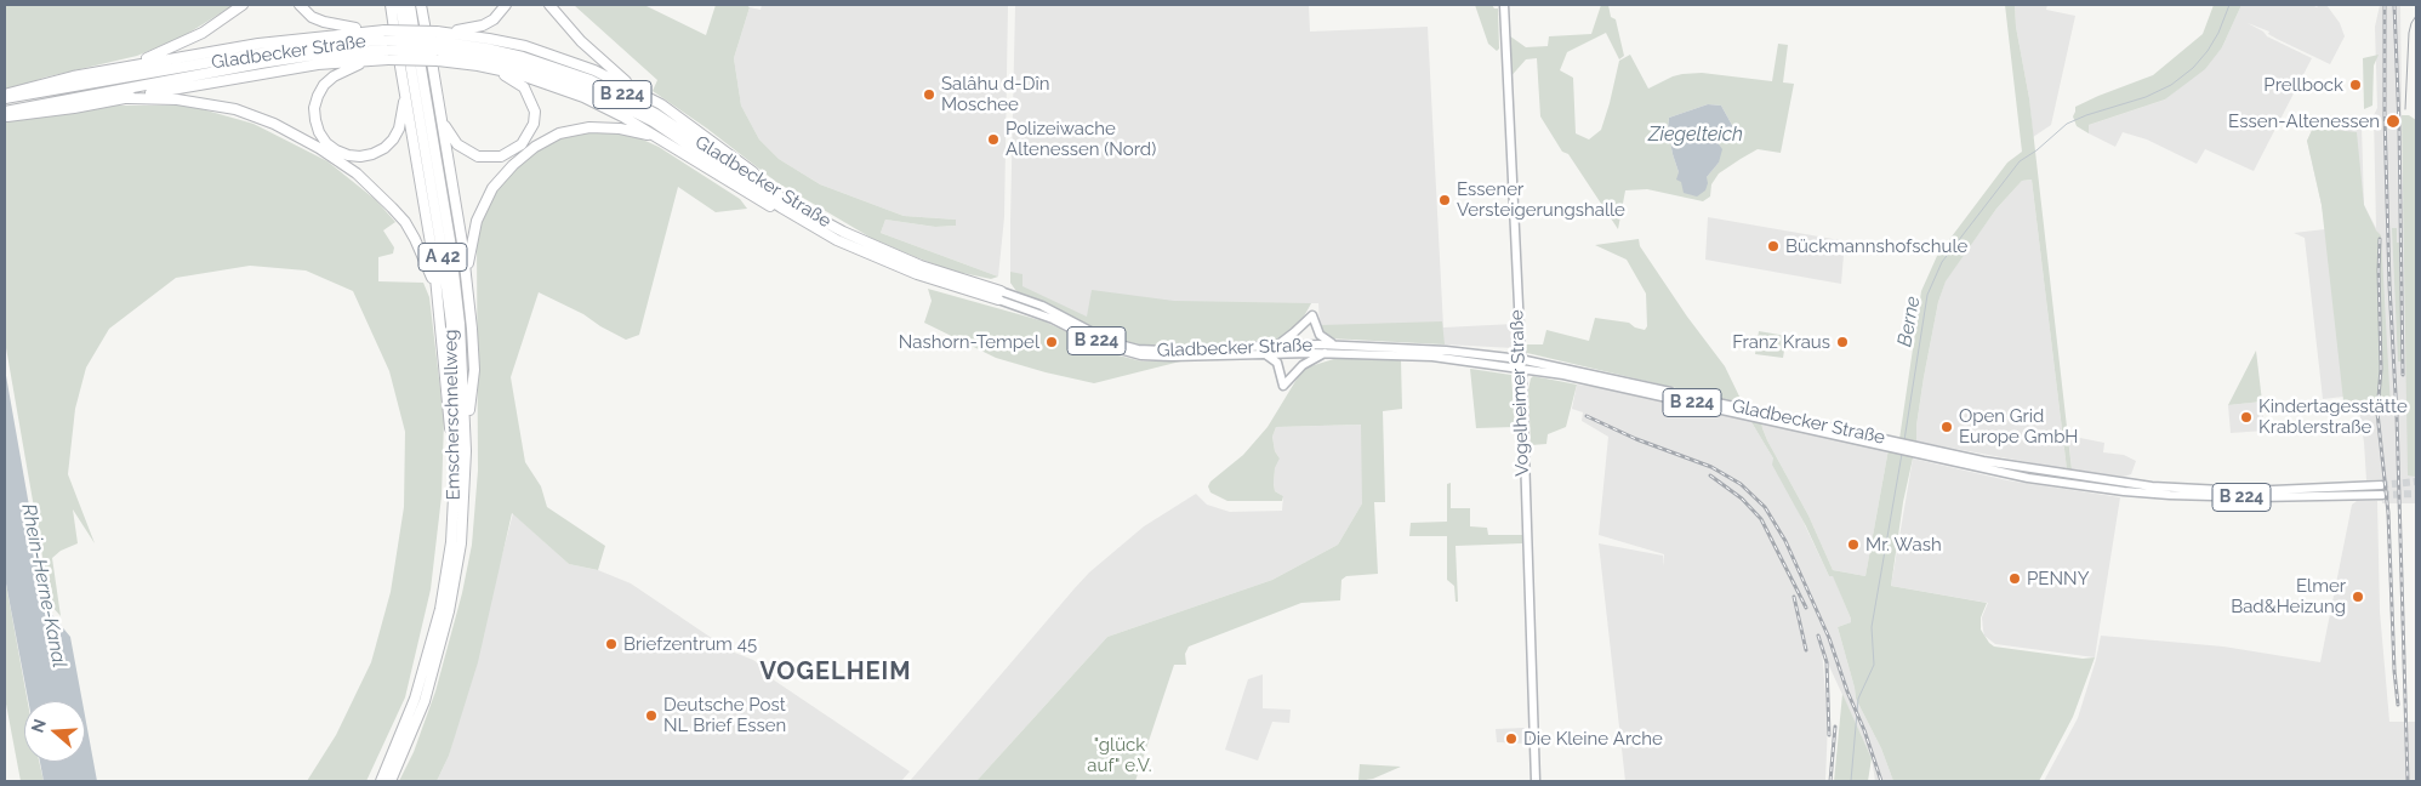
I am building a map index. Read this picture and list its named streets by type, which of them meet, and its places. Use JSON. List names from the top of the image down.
{
  "streets": {
    "highway": [
      "Gladbecker Straße",
      "B 224",
      "A 42",
      "Emscherschnellweg"
    ],
    "main road": ["Vogelheimer Straße"]
  },
  "crossings": [
    ["Gladbecker Straße", "Vogelheimer Straße"]
  ],
  "districts": ["VOGELHEIM"],
  "water": ["Ziegelteich", "Berne", "Rhein-Herne-Kanal"],
  "parks": ["\"glück auf\" e.V."],
  "places": [
    "Prellbock",
    "Salâhu d-Dîn Moschee",
    "Essen-Altenessen",
    "Polizeiwache Altenessen (Nord)",
    "Essener Versteigerungshalle",
    "Bückmannshofschule",
    "Nashorn-Tempel",
    "Franz Kraus",
    "Kindertagesstätte Krablerstraße",
    "Open Grid Europe GmbH",
    "Mr. Wash",
    "PENNY",
    "Elmer Bad&Heizung",
    "Briefzentrum 45",
    "Deutsche Post NL Brief Essen",
    "Die Kleine Arche"
  ],
  "north": "left"
}
